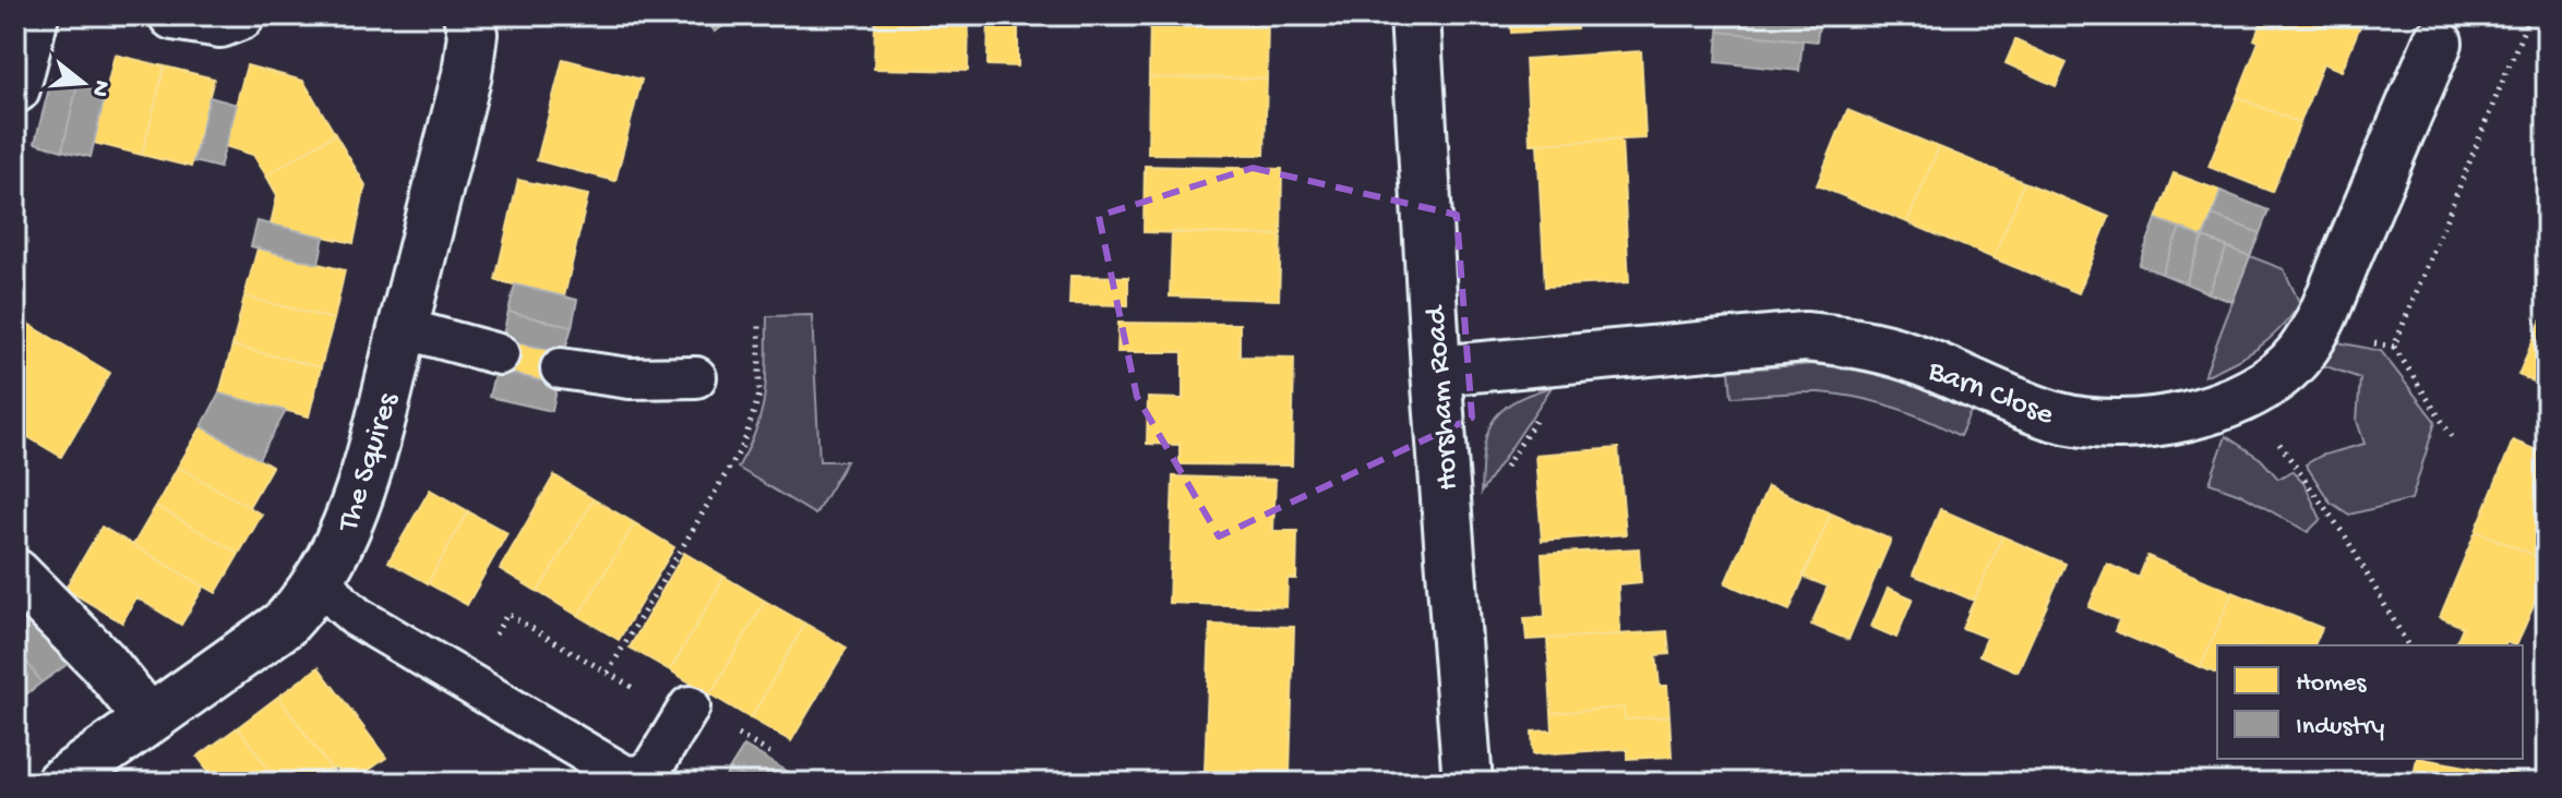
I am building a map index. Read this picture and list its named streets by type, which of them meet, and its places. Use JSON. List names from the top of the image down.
{
  "streets": {
    "street": ["Barn Close", "Horsham Road", "The Squires"]
  },
  "crossings": [
    ["Barn Close", "Horsham Road"]
  ],
  "legend": ["Homes", "Industry"],
  "north": "right"
}
